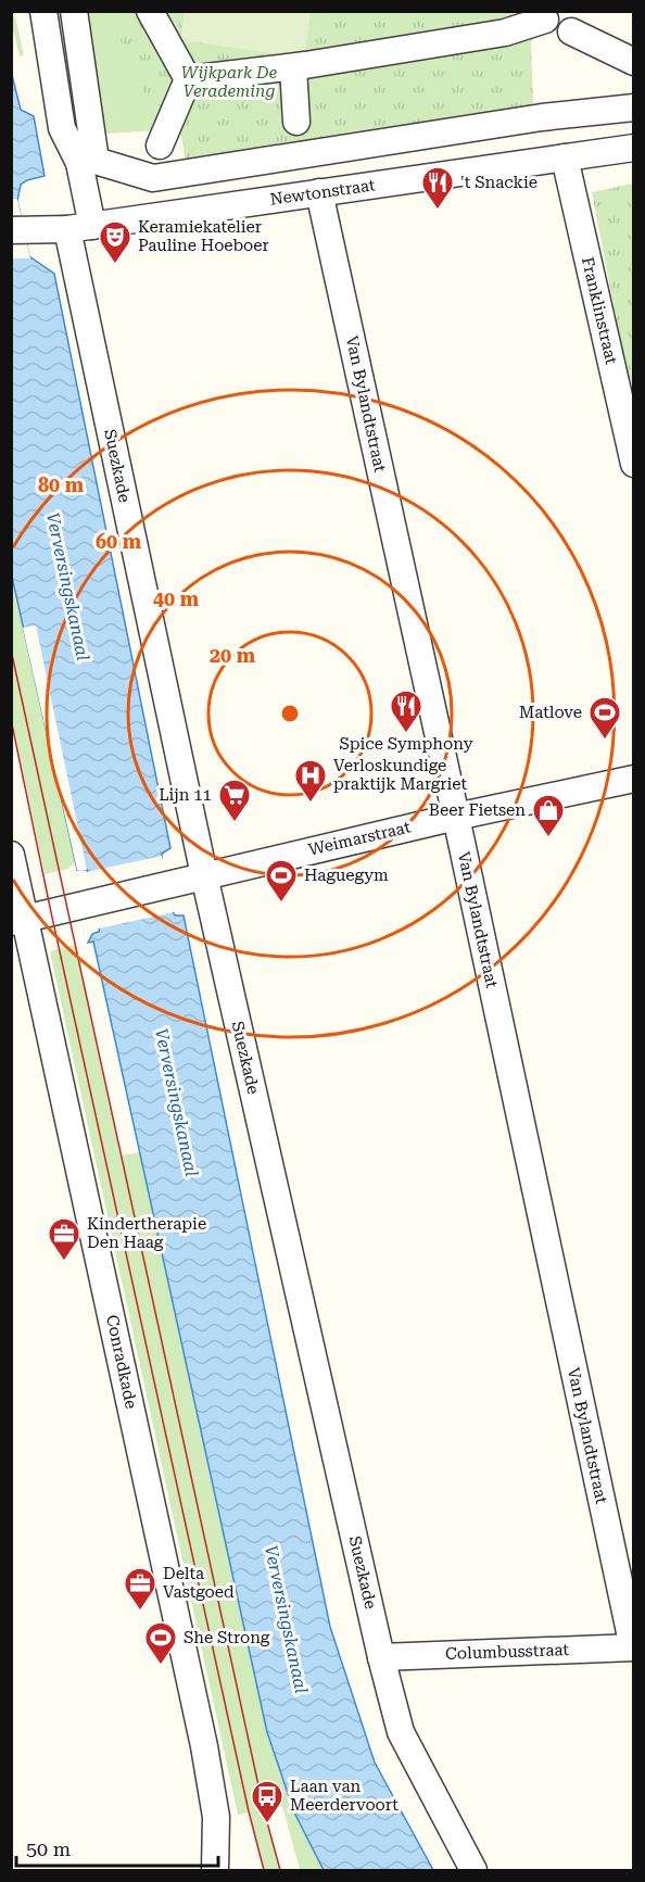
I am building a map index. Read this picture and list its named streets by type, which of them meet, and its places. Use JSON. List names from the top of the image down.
{
  "streets": {
    "street": [
      "Newtonstraat",
      "Franklinstraat",
      "Van Bylandtstraat",
      "Suezkade",
      "Weimarstraat",
      "Conradkade",
      "Columbusstraat"
    ]
  },
  "crossings": [
    ["Newtonstraat", "Franklinstraat"],
    ["Newtonstraat", "Van Bylandtstraat"],
    ["Newtonstraat", "Suezkade"],
    ["Van Bylandtstraat", "Weimarstraat"],
    ["Van Bylandtstraat", "Columbusstraat"],
    ["Suezkade", "Weimarstraat"],
    ["Suezkade", "Columbusstraat"],
    ["Weimarstraat", "Conradkade"]
  ],
  "water": ["Verversingskanaal"],
  "parks": ["Wijkpark De Verademing"],
  "places": {
    "restaurant": ["'t Snackie", "Spice Symphony"],
    "theatre": ["Keramiekatelier Pauline Hoeboer"],
    "sports": ["Matlove", "Haguegym", "She Strong"],
    "hospital": ["Verloskundige praktijk Margriet"],
    "supermarket": ["Lijn 11"],
    "shop": ["Beer Fietsen"],
    "office": ["Kindertherapie Den Haag", "Delta Vastgoed"],
    "bus stop": ["Laan van Meerdervoort"]
  },
  "scale_bar": "50 m",
  "rings": [
    "80 m",
    "60 m",
    "40 m",
    "20 m"
  ]
}
